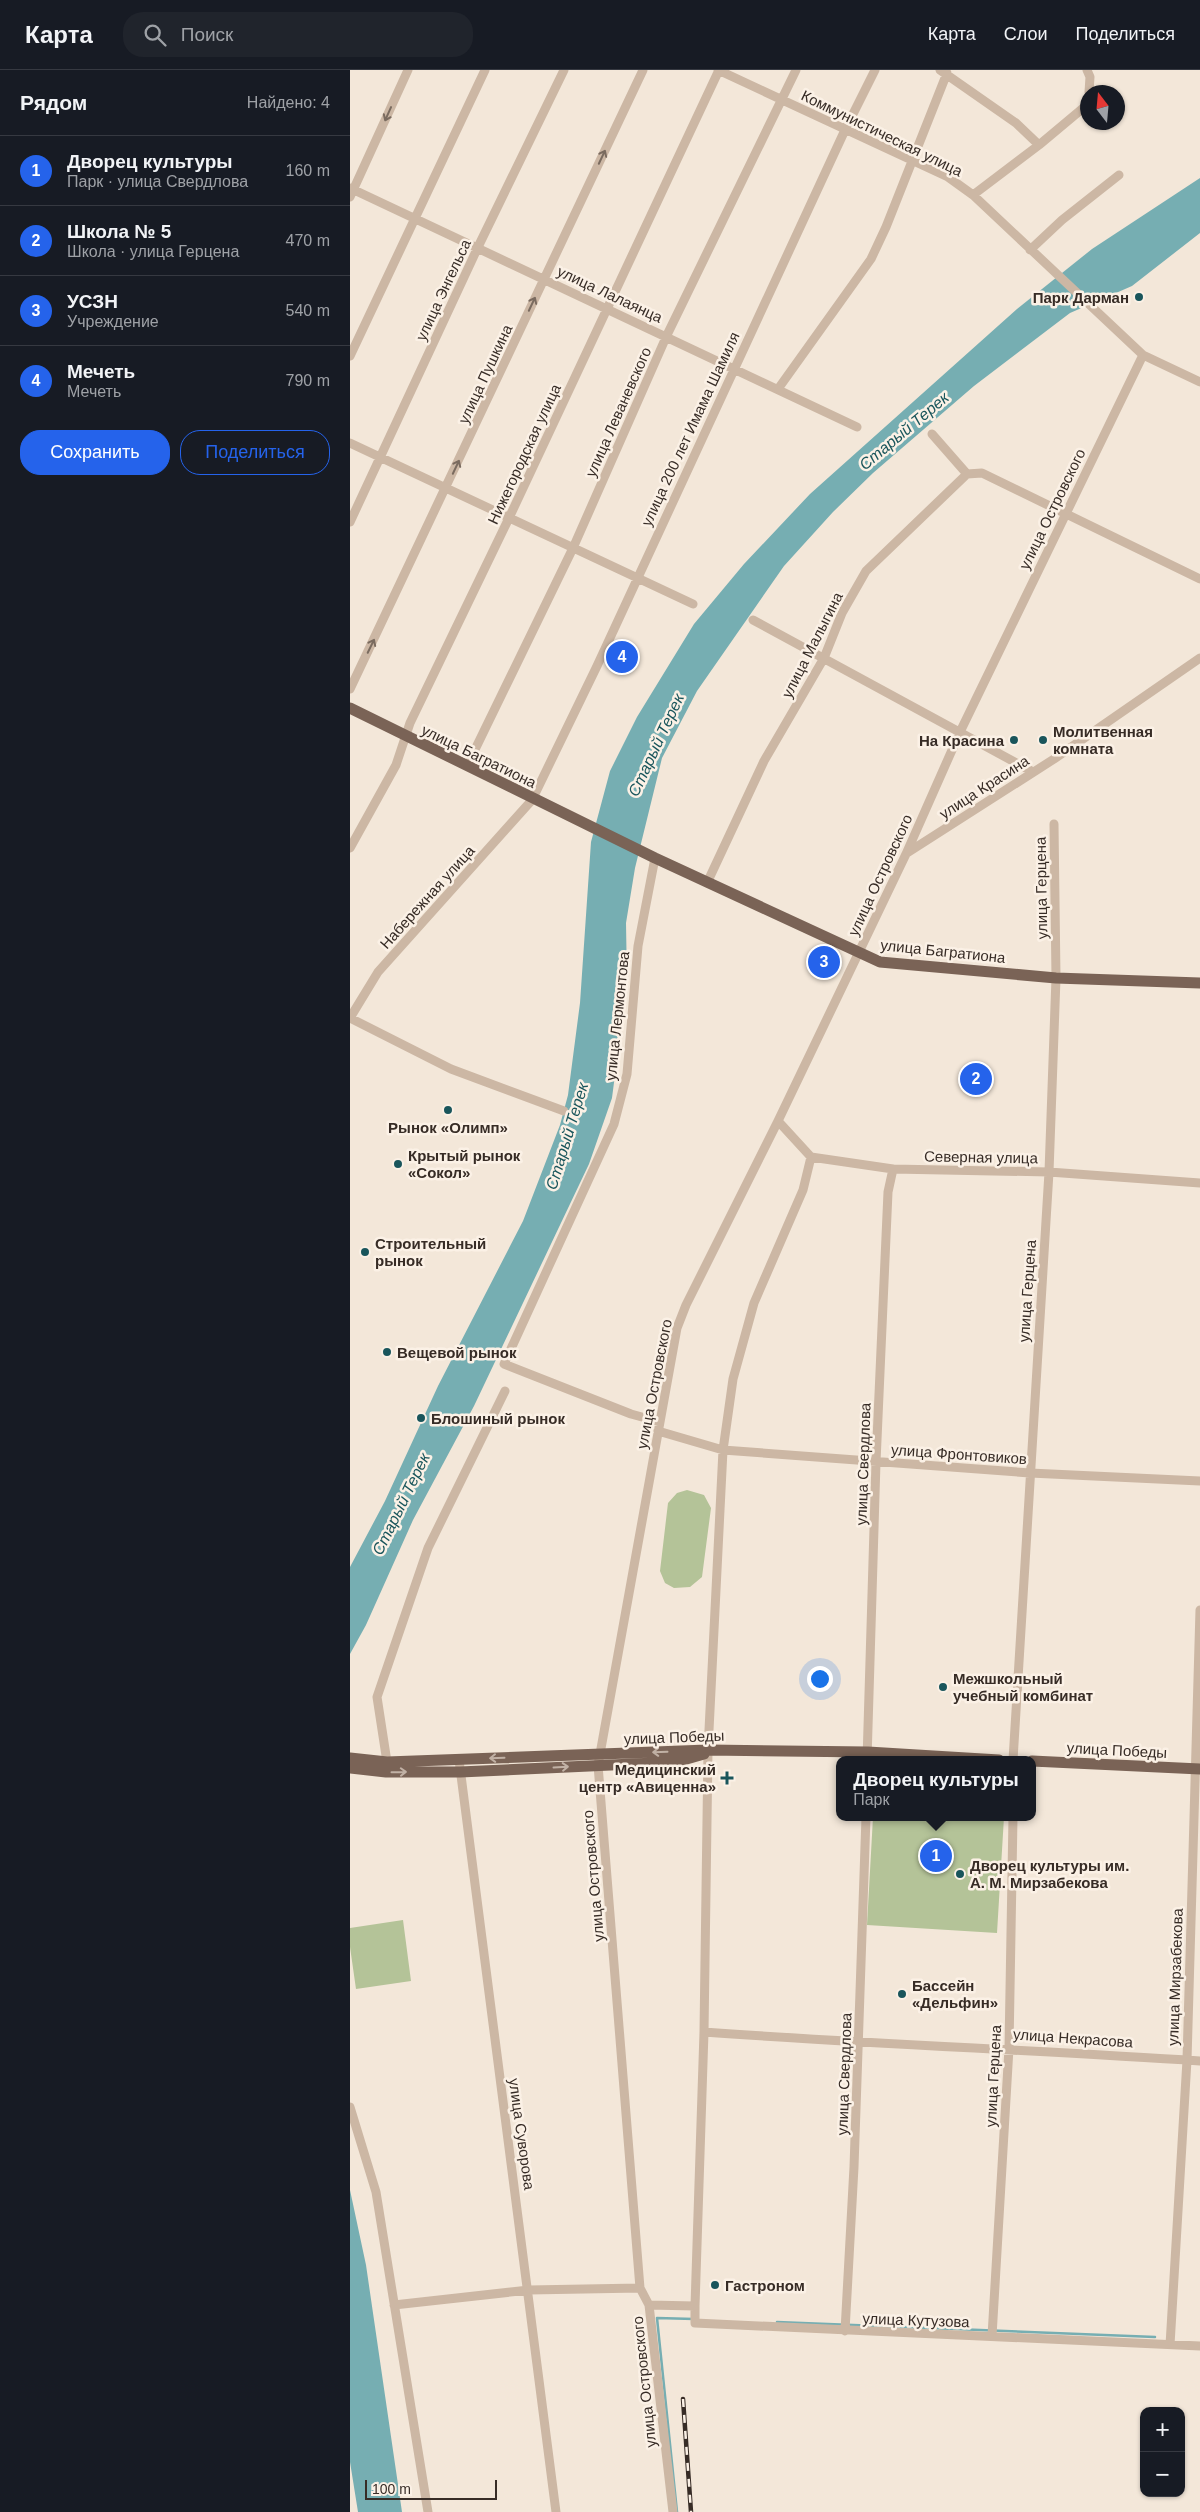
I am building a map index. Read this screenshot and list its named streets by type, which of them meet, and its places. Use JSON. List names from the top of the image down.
{
  "streets": {
    "main road": ["улица Багратиона", "улица Победы"],
    "street": [
      "Коммунистическая улица",
      "улица Энгельса",
      "улица Лалаянца",
      "улица Пушкина",
      "улица Леваневского",
      "улица 200 лет Имама Шамиля",
      "Нижегородская улица",
      "улица Островского",
      "улица Малыгина",
      "улица Красина",
      "улица Герцена",
      "Набережная улица",
      "улица Лермонтова",
      "Северная улица",
      "улица Фронтовиков",
      "улица Свердлова",
      "улица Мирзабекова",
      "улица Некрасова",
      "улица Суворова",
      "улица Кутузова"
    ]
  },
  "crossings": [
    ["Коммунистическая улица", "улица Леваневского"],
    ["Коммунистическая улица", "улица 200 лет Имама Шамиля"],
    ["Коммунистическая улица", "Нижегородская улица"],
    ["Коммунистическая улица", "улица Островского"],
    ["улица Энгельса", "улица Лалаянца"],
    ["улица Лалаянца", "улица Пушкина"],
    ["улица Лалаянца", "улица Леваневского"],
    ["улица Лалаянца", "улица 200 лет Имама Шамиля"],
    ["улица Лалаянца", "Нижегородская улица"],
    ["улица Леваневского", "улица Багратиона"],
    ["улица 200 лет Имама Шамиля", "улица Багратиона"],
    ["улица 200 лет Имама Шамиля", "Набережная улица"],
    ["Нижегородская улица", "улица Багратиона"],
    ["улица Островского", "улица Багратиона"],
    ["улица Островского", "улица Красина"],
    ["улица Островского", "улица Фронтовиков"],
    ["улица Островского", "улица Победы"],
    ["улица Малыгина", "улица Багратиона"],
    ["улица Багратиона", "улица Герцена"],
    ["улица Багратиона", "Набережная улица"],
    ["улица Багратиона", "улица Лермонтова"],
    ["улица Герцена", "Северная улица"],
    ["улица Герцена", "улица Фронтовиков"],
    ["улица Герцена", "улица Некрасова"],
    ["улица Герцена", "улица Кутузова"],
    ["улица Лермонтова", "улица Фронтовиков"],
    ["Северная улица", "улица Свердлова"],
    ["улица Фронтовиков", "улица Свердлова"],
    ["улица Свердлова", "улица Победы"],
    ["улица Свердлова", "улица Некрасова"],
    ["улица Свердлова", "улица Кутузова"],
    ["улица Победы", "улица Мирзабекова"],
    ["улица Победы", "улица Суворова"],
    ["улица Мирзабекова", "улица Некрасова"],
    ["улица Мирзабекова", "улица Кутузова"]
  ],
  "one_way": ["улица Пушкина"],
  "water": ["Старый Терек"],
  "places": {
    "other": [
      "Парк Дарман",
      "На Красина",
      "Молитвенная комната",
      "Рынок «Олимп»",
      "Крытый рынок «Сокол»",
      "Строительный рынок",
      "Вещевой рынок",
      "Блошиный рынок",
      "Межшкольный учебный комбинат",
      "Дворец культуры им. А. М. Мирзабекова",
      "Бассейн «Дельфин»",
      "Гастроном"
    ],
    "health": ["Медицинский центр «Авиценна»"]
  },
  "scale_bar": "100 m",
  "north": "top",
  "page": {
    "header": "Карта",
    "search": "Поиск",
    "nav": ["Карта", "Слои", "Поделиться"],
    "heading": ["Рядом", "Найдено: 4"],
    "list": [
      {
        "mark": "1",
        "name": "Дворец культуры",
        "note": "Парк · улица Свердлова",
        "value": "160 m"
      },
      {
        "mark": "2",
        "name": "Школа № 5",
        "note": "Школа · улица Герцена",
        "value": "470 m"
      },
      {
        "mark": "3",
        "name": "УСЗН",
        "note": "Учреждение",
        "value": "540 m"
      },
      {
        "mark": "4",
        "name": "Мечеть",
        "note": "Мечеть",
        "value": "790 m"
      }
    ],
    "buttons": ["Сохранить", "Поделиться"],
    "pins": [
      "4",
      "3",
      "2",
      "1"
    ],
    "popup": ["Дворец культуры", "Парк"],
    "map_buttons": ["+", "−"],
    "scale": "100 m"
  }
}
